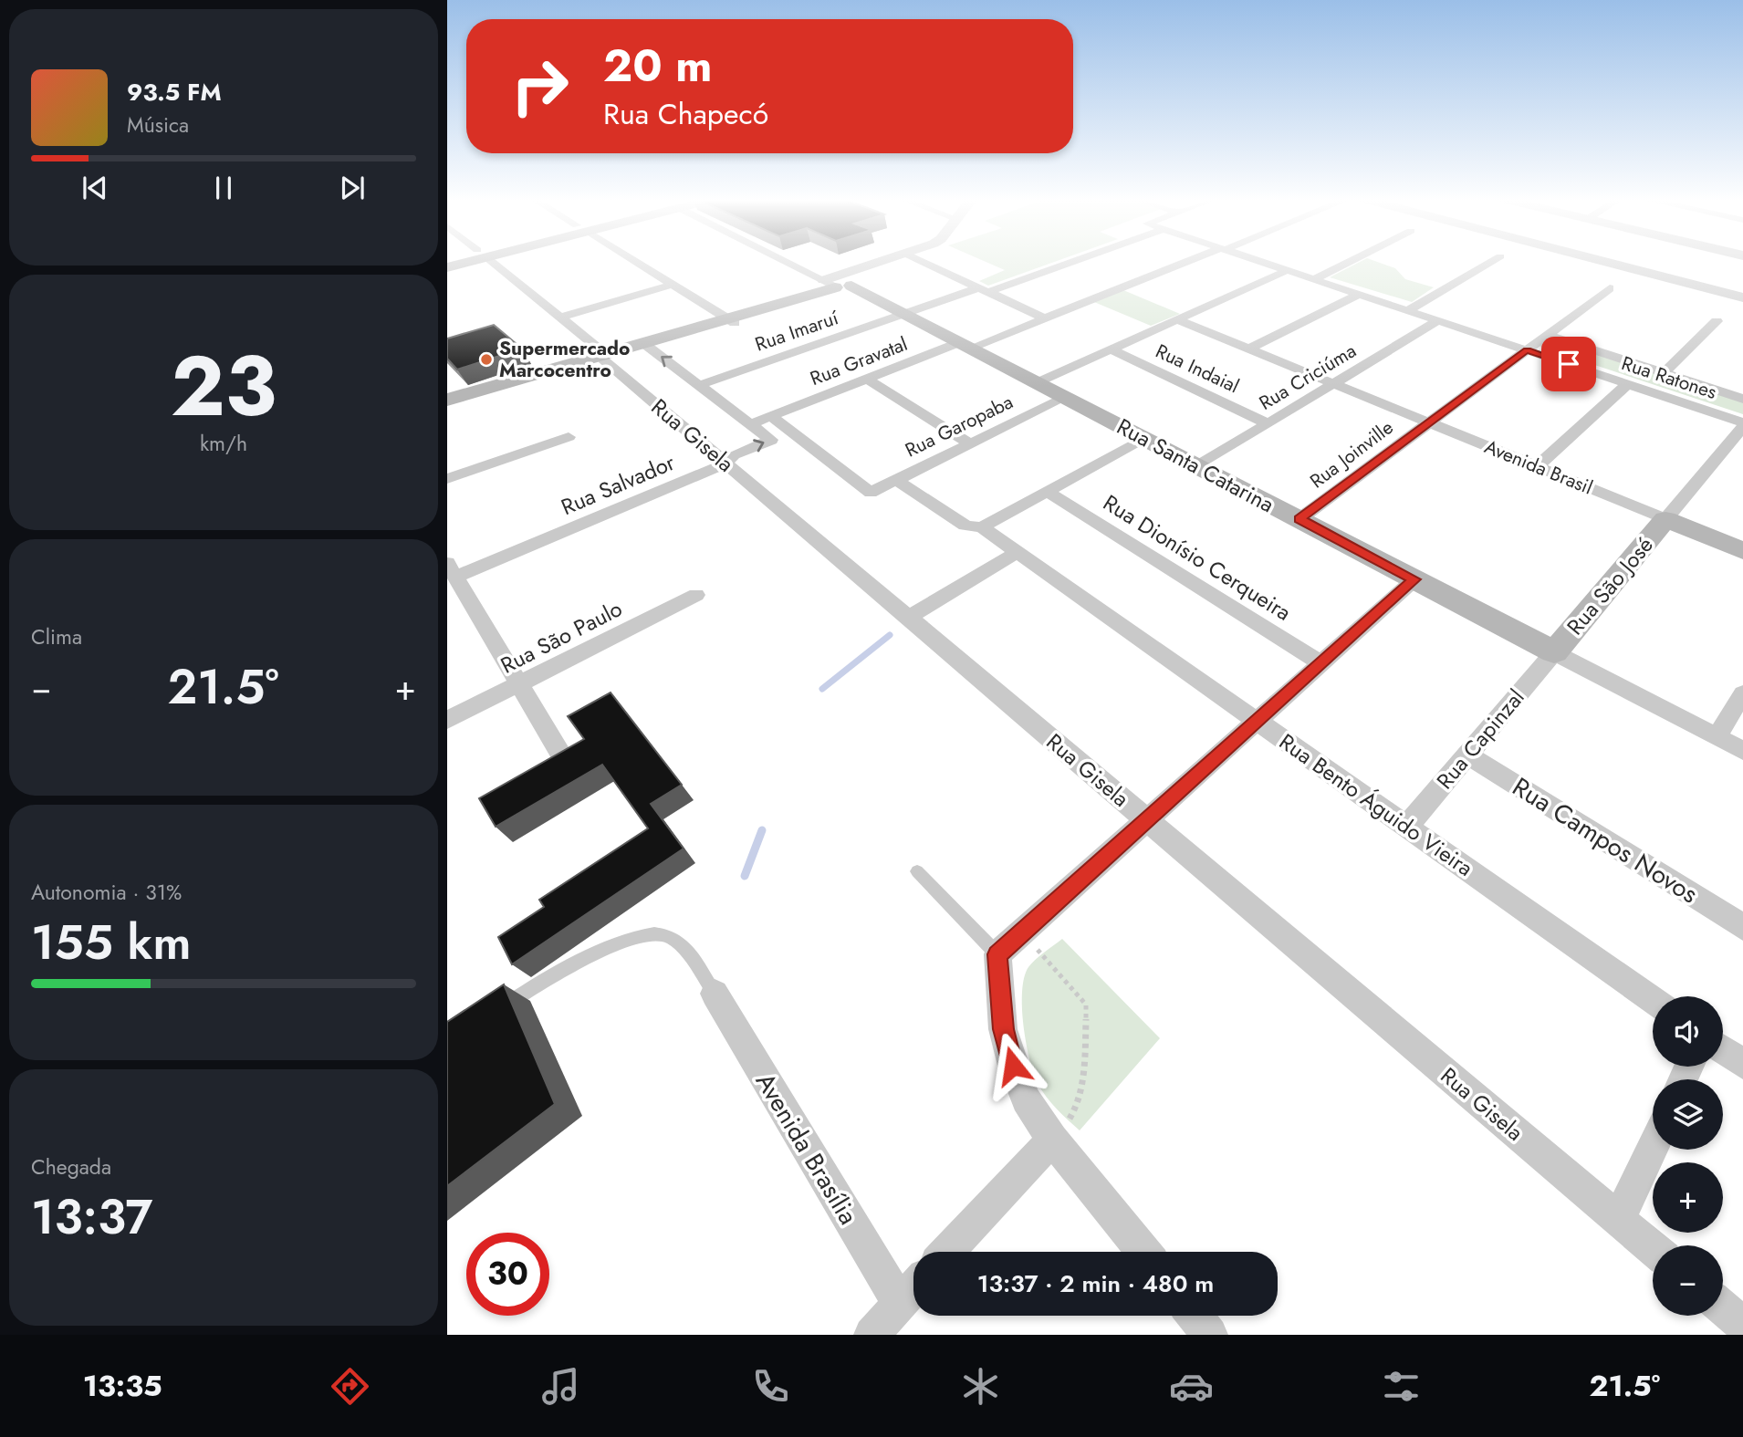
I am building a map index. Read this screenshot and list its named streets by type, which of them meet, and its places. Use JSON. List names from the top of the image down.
{
  "streets": {
    "main road": ["Rua Santa Catarina", "Avenida Brasil", "Rua São José"],
    "street": [
      "Rua Imaruí",
      "Rua Gravatal",
      "Rua Indaial",
      "Rua Criciúma",
      "Rua Ratones",
      "Rua Garopaba",
      "Rua Gisela",
      "Rua Joinville",
      "Rua Salvador",
      "Rua Dionísio Cerqueira",
      "Rua São Paulo",
      "Rua Capinzal",
      "Rua Bento Águido Vieira",
      "Rua Campos Novos",
      "Avenida Brasília"
    ]
  },
  "crossings": [
    ["Rua Imaruí", "Rua Santa Catarina"],
    ["Rua Gravatal", "Rua Garopaba"],
    ["Rua Gravatal", "Rua Santa Catarina"],
    ["Rua Gravatal", "Rua Salvador"],
    ["Rua Indaial", "Rua Criciúma"],
    ["Rua Criciúma", "Rua Ratones"],
    ["Rua Criciúma", "Rua Santa Catarina"],
    ["Rua Criciúma", "Avenida Brasil"],
    ["Rua Garopaba", "Rua Santa Catarina"],
    ["Rua Garopaba", "Rua Bento Águido Vieira"],
    ["Rua Gisela", "Rua Salvador"],
    ["Rua Joinville", "Rua Santa Catarina"],
    ["Rua Joinville", "Avenida Brasil"],
    ["Rua Santa Catarina", "Rua São José"],
    ["Rua Santa Catarina", "Rua Capinzal"],
    ["Avenida Brasil", "Rua São José"],
    ["Rua São José", "Rua Capinzal"],
    ["Rua Capinzal", "Rua Bento Águido Vieira"],
    ["Rua Capinzal", "Rua Campos Novos"]
  ],
  "places": ["Supermercado Marcocentro"],
  "page": {
    "turn": ["20 m", "Rua Chapecó"],
    "song": ["93.5 FM", "Música"],
    "tile": [
      ["23", "km/h"],
      "Clima",
      ["Autonomia · 31%", "155 km"],
      ["Chegada", "13:37"]
    ],
    "heat": ["−", "21.5°", "+"],
    "map_buttons": ["+", "−"],
    "limit": "30",
    "trip": "13:37 · 2 min · 480 m",
    "tabs": ["13:35", "21.5°"]
  }
}
